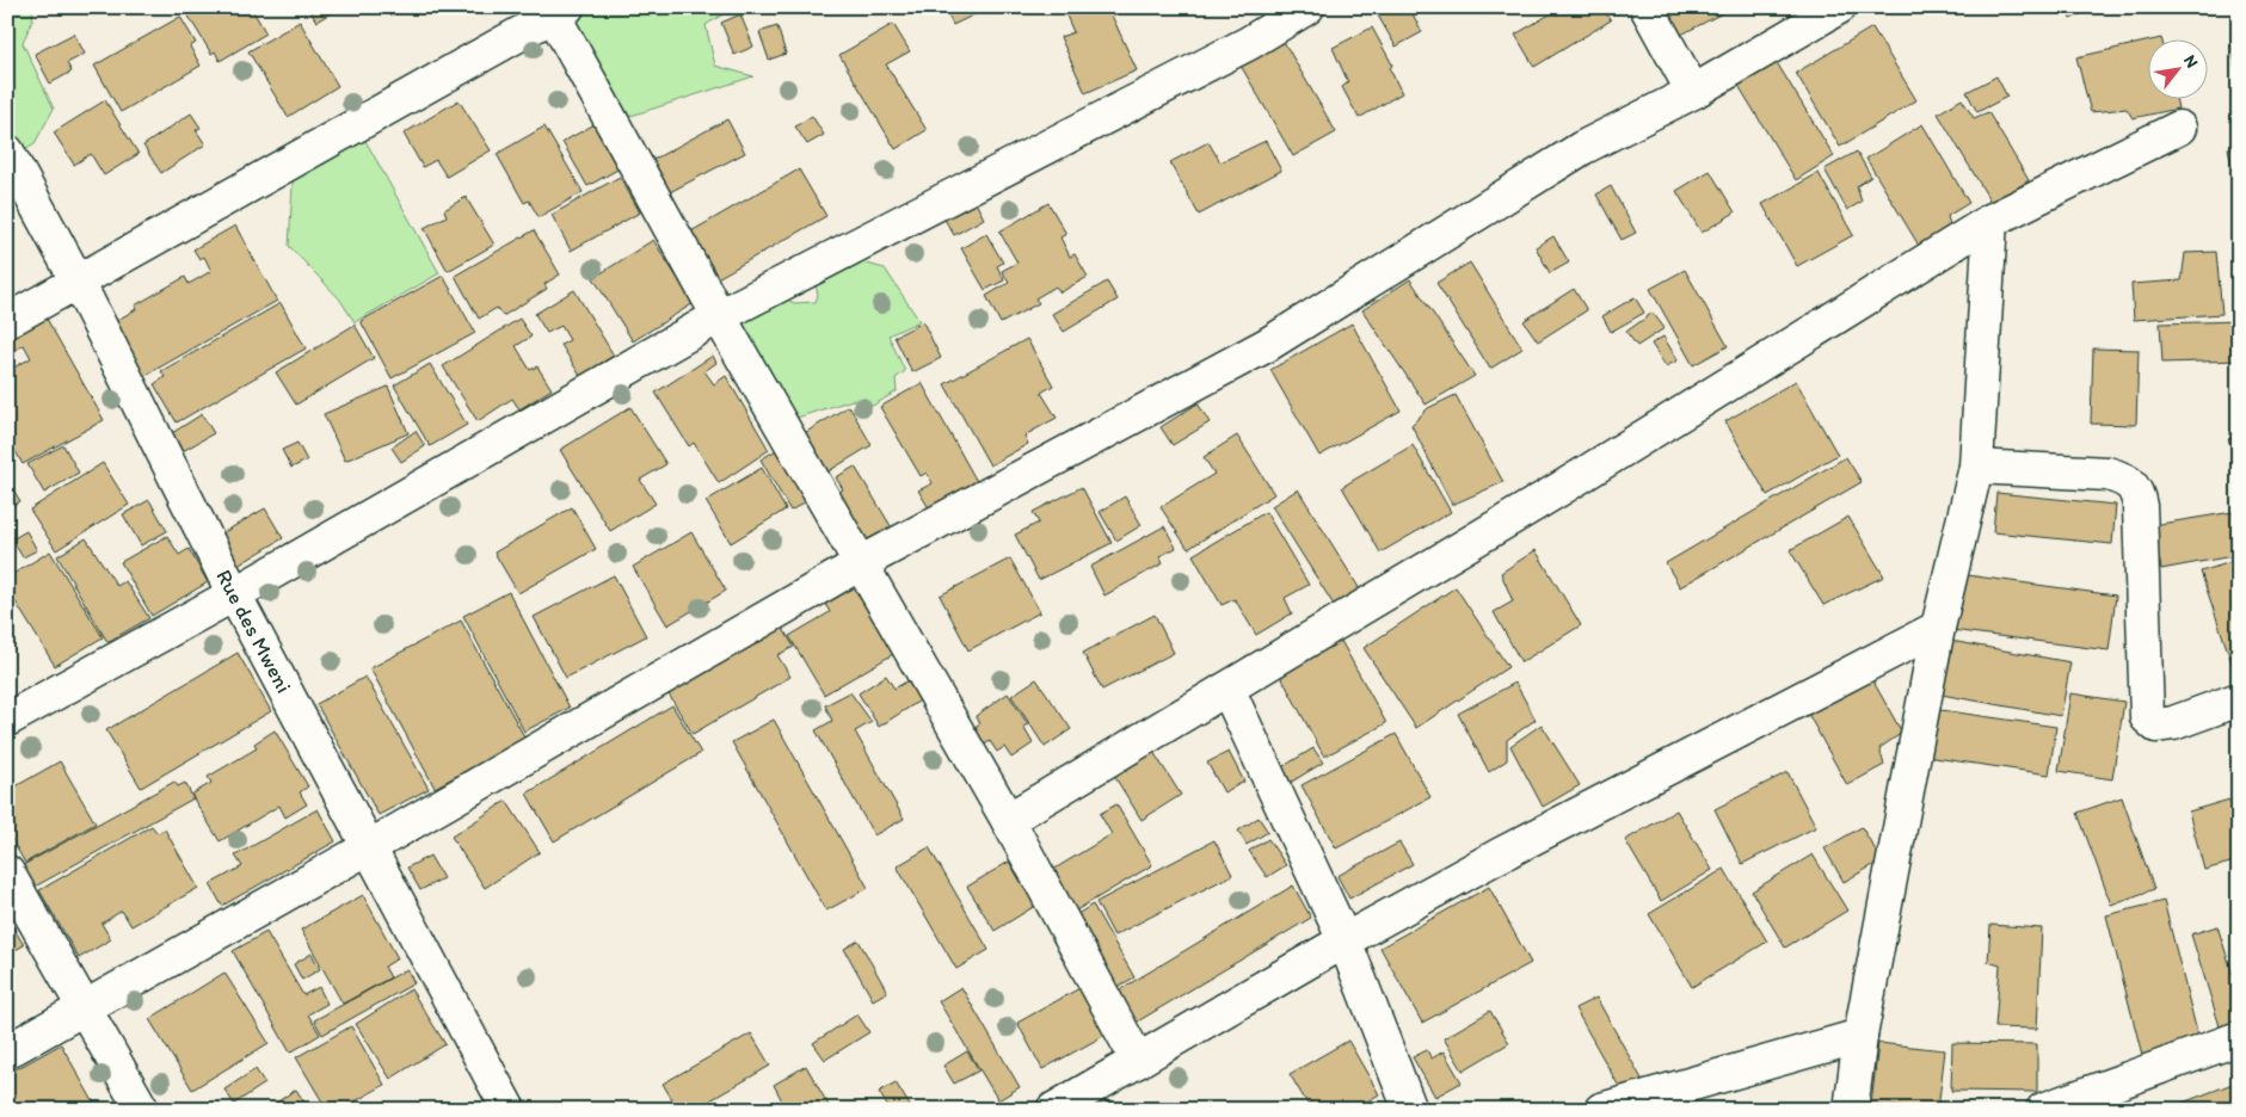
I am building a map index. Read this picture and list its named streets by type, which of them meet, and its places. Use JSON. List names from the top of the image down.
{
  "streets": {
    "street": ["Rue des Mweni"]
  },
  "north": "top right"
}
